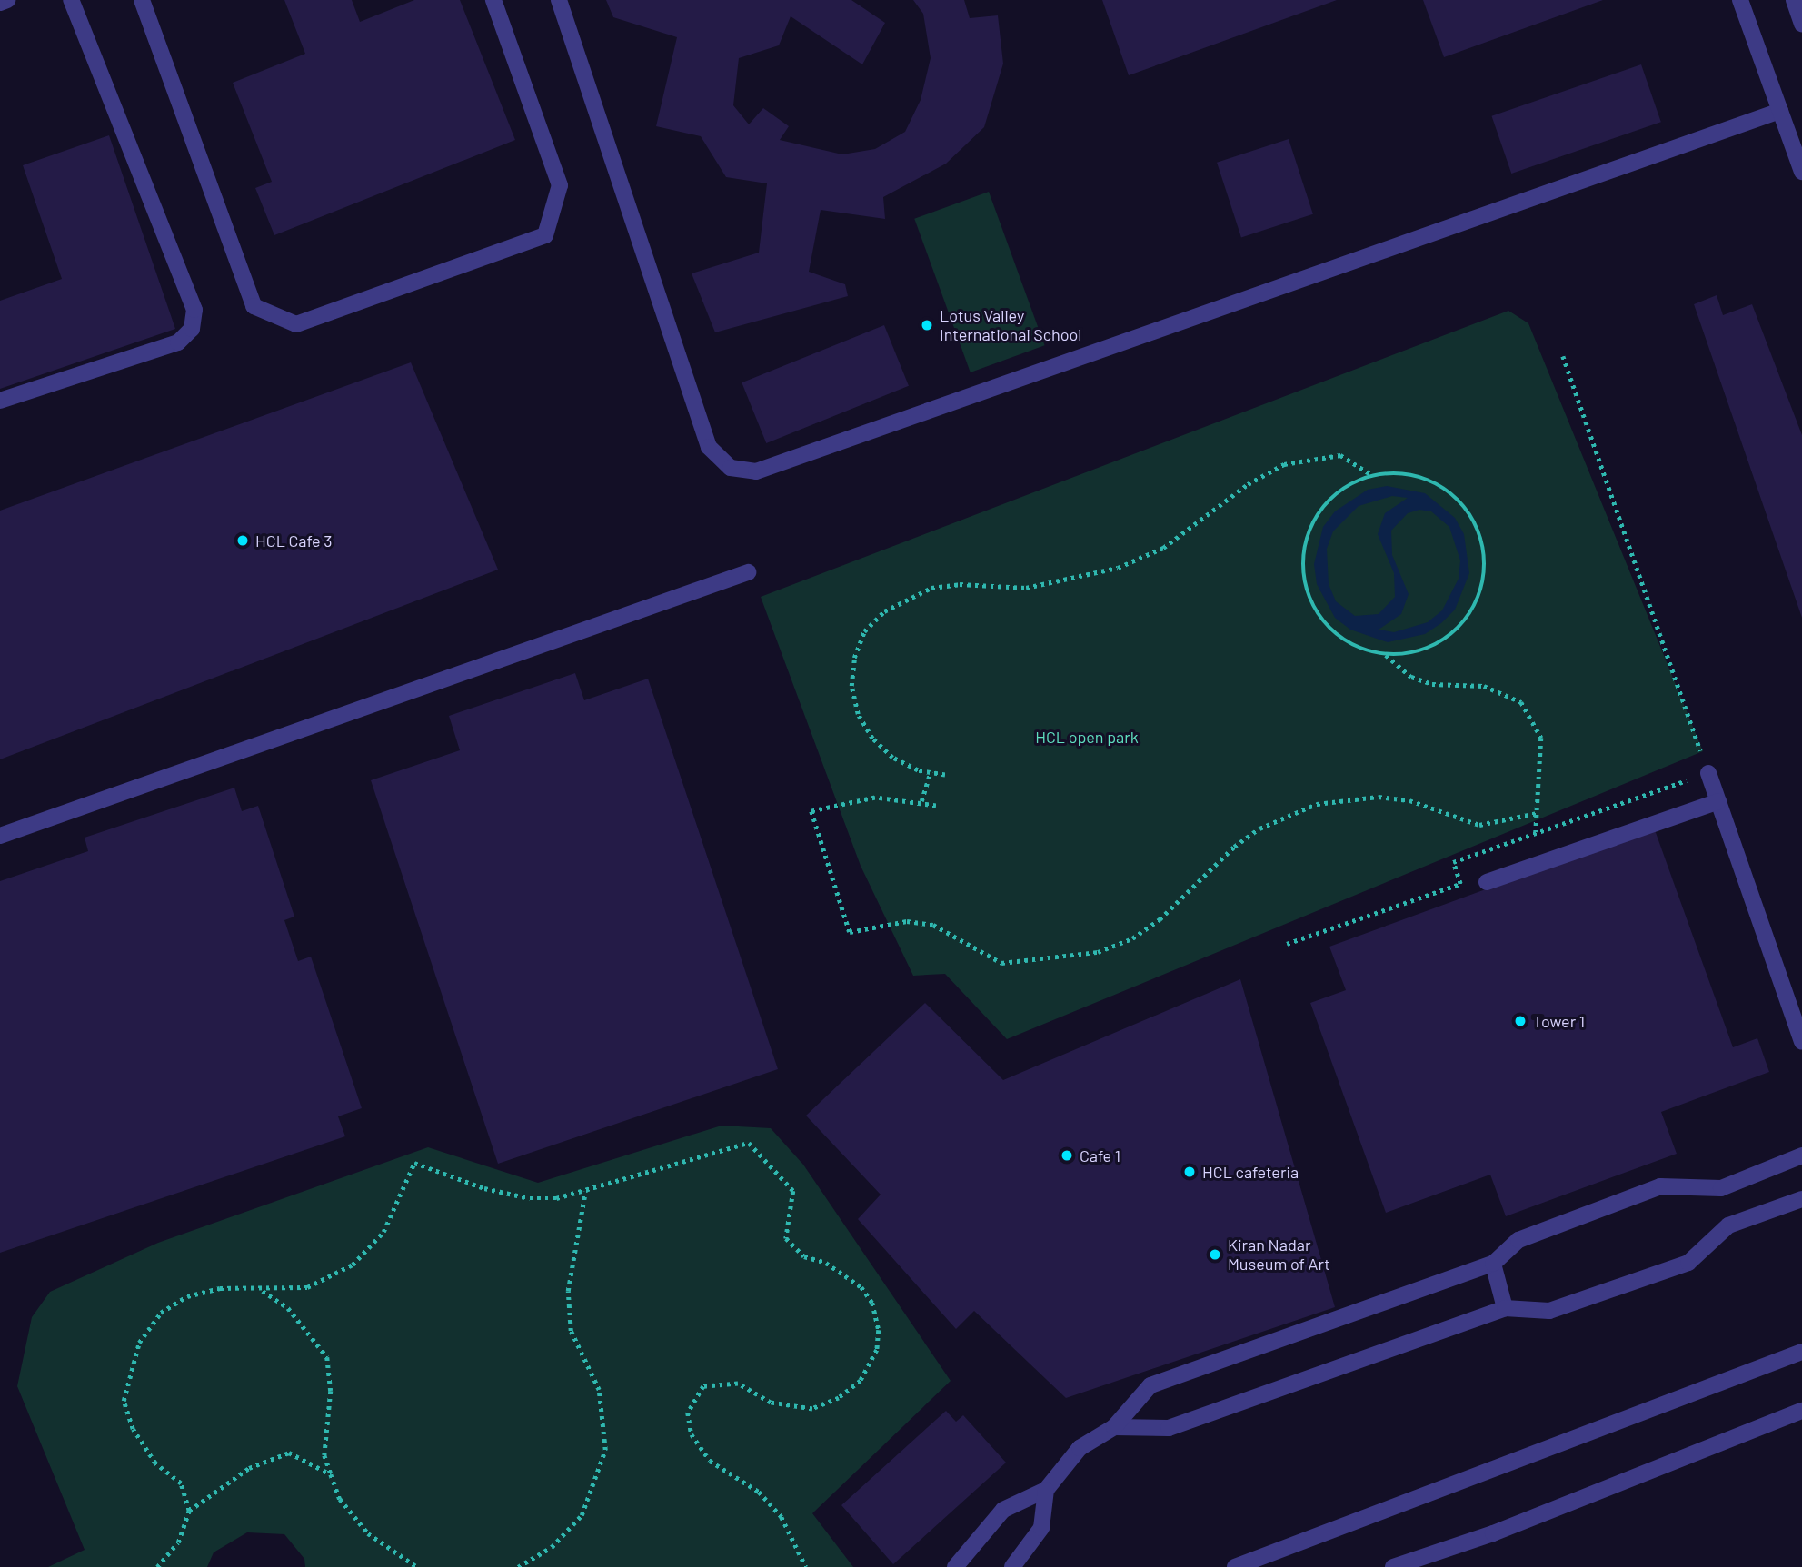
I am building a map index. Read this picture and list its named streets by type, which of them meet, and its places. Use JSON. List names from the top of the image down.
{
  "parks": ["HCL open park"],
  "places": [
    "Lotus Valley International School",
    "HCL Cafe 3",
    "Tower 1",
    "Cafe 1",
    "HCL cafeteria",
    "Kiran Nadar Museum of Art"
  ]
}
